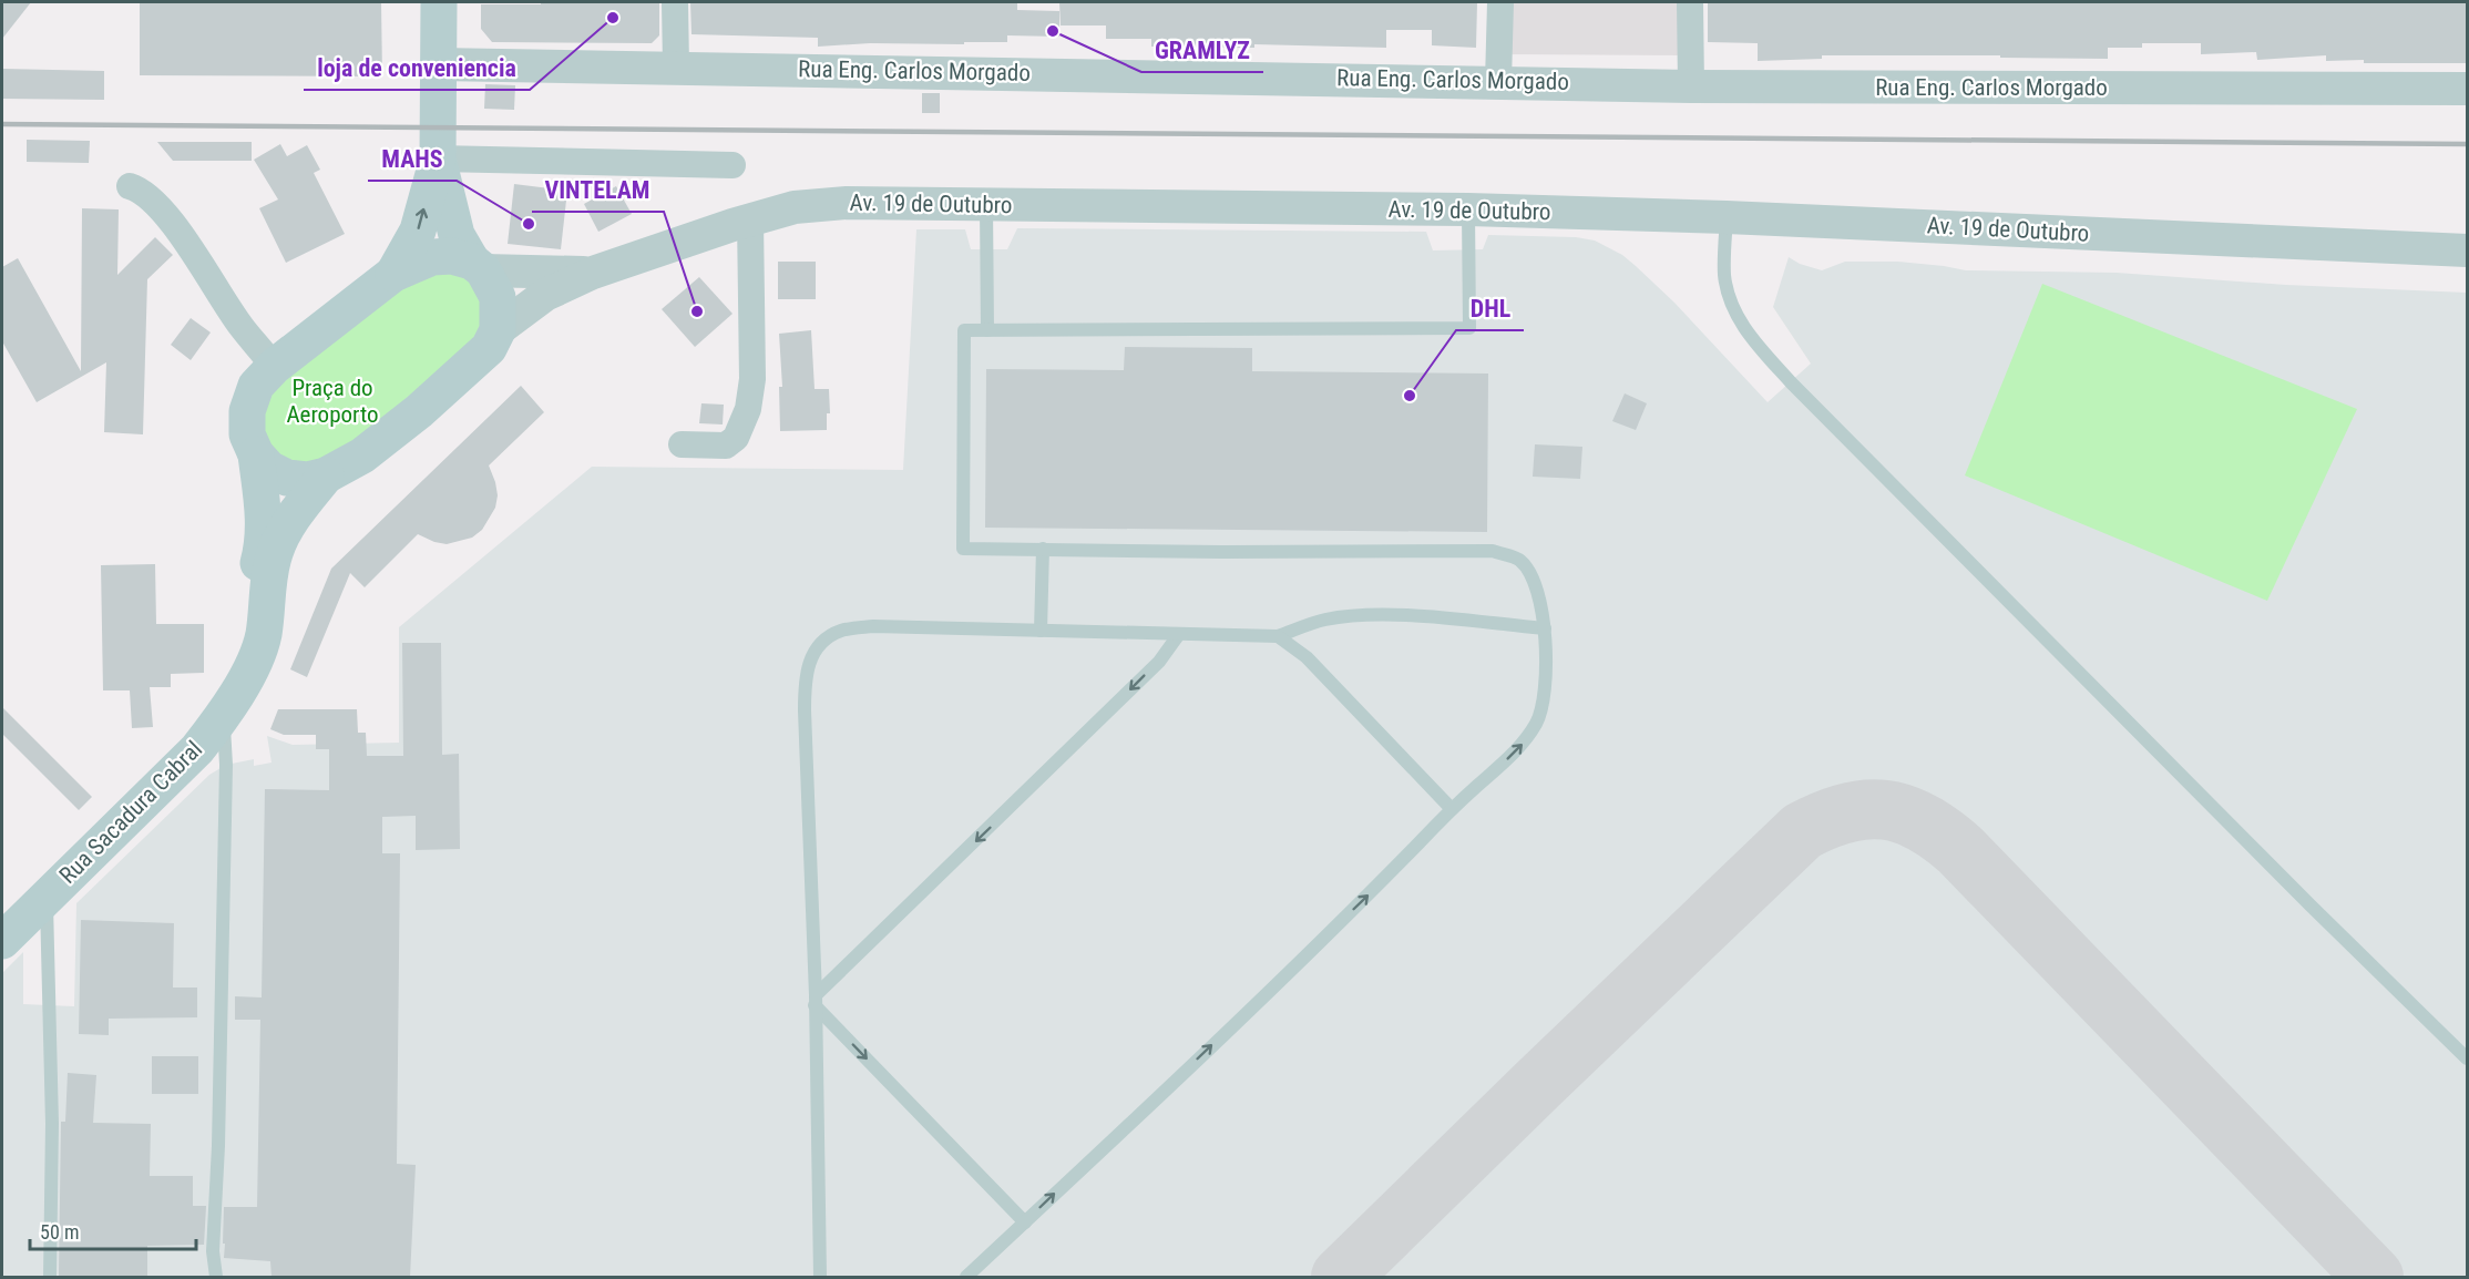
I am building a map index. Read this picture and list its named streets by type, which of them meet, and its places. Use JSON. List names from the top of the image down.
{
  "streets": {
    "main road": ["Rua Sacadura Cabral"],
    "street": ["Rua Eng. Carlos Morgado", "Av. 19 de Outubro"]
  },
  "parks": ["Praça do Aeroporto"],
  "places": [
    "loja de conveniencia",
    "GRAMLYZ",
    "MAHS",
    "VINTELAM",
    "DHL"
  ],
  "scale_bar": "50 m"
}
